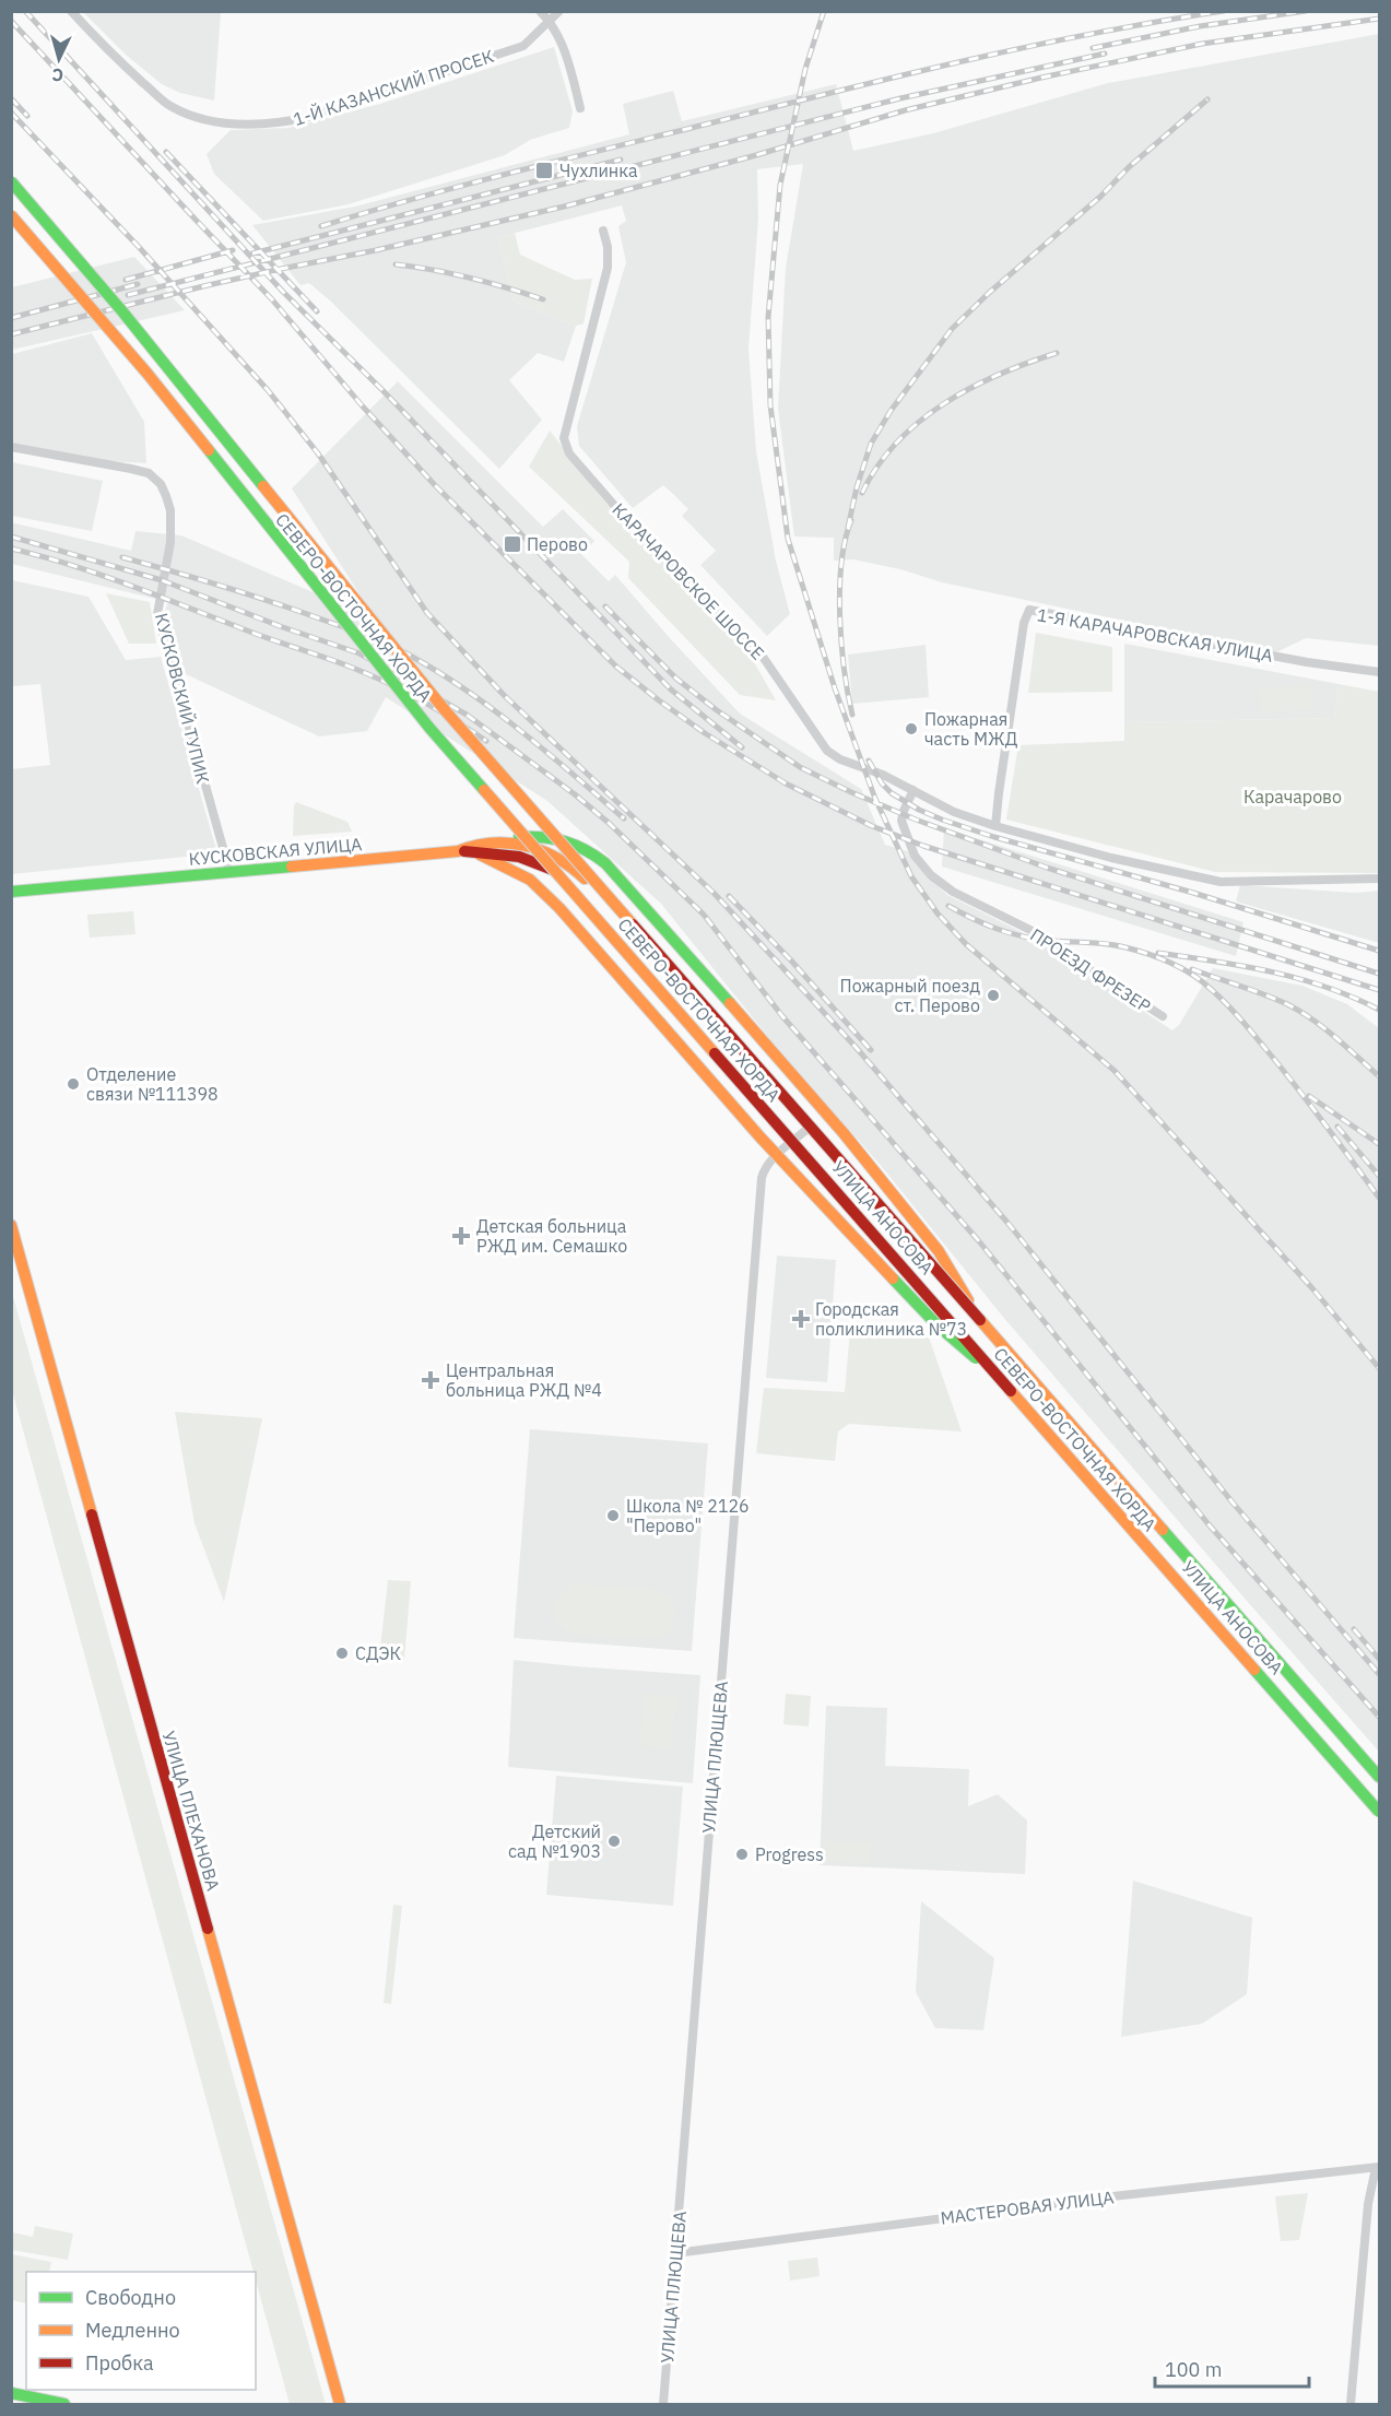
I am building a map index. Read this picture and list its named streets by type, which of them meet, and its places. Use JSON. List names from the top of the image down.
{
  "streets": {
    "street": [
      "1-Й КАЗАНСКИЙ ПРОСЕК",
      "КАРАЧАРОВСКОЕ ШОССЕ",
      "СЕВЕРО-ВОСТОЧНАЯ ХОРДА",
      "1-Я КАРАЧАРОВСКАЯ УЛИЦА",
      "КУСКОВСКИЙ ТУПИК",
      "КУСКОВСКАЯ УЛИЦА",
      "ПРОЕЗД ФРЕЗЕР",
      "УЛИЦА АНОСОВА",
      "УЛИЦА ПЛЮЩЕВА",
      "УЛИЦА ПЛЕХАНОВА",
      "МАСТЕРОВАЯ УЛИЦА"
    ]
  },
  "crossings": [
    ["КАРАЧАРОВСКОЕ ШОССЕ", "1-Я КАРАЧАРОВСКАЯ УЛИЦА"],
    ["КАРАЧАРОВСКОЕ ШОССЕ", "ПРОЕЗД ФРЕЗЕР"],
    ["СЕВЕРО-ВОСТОЧНАЯ ХОРДА", "УЛИЦА АНОСОВА"],
    ["КУСКОВСКИЙ ТУПИК", "КУСКОВСКАЯ УЛИЦА"],
    ["КУСКОВСКАЯ УЛИЦА", "УЛИЦА АНОСОВА"],
    ["УЛИЦА АНОСОВА", "УЛИЦА ПЛЮЩЕВА"],
    ["УЛИЦА ПЛЮЩЕВА", "МАСТЕРОВАЯ УЛИЦА"]
  ],
  "parks": ["Карачарово"],
  "places": {
    "transit": ["Чухлинка", "Перово"],
    "other": [
      "Пожарная часть МЖД",
      "Пожарный поезд ст. Перово",
      "Отделение связи №111398",
      "Школа № 2126 \"Перово\"",
      "СДЭК",
      "Детский сад №1903",
      "Progress"
    ],
    "health": ["Детская больница РЖД им. Семашко", "Городская поликлиника №73", "Центральная больница РЖД №4"]
  },
  "legend": ["Свободно", "Медленно", "Пробка"],
  "scale_bar": "100 m",
  "north": "bottom"
}
